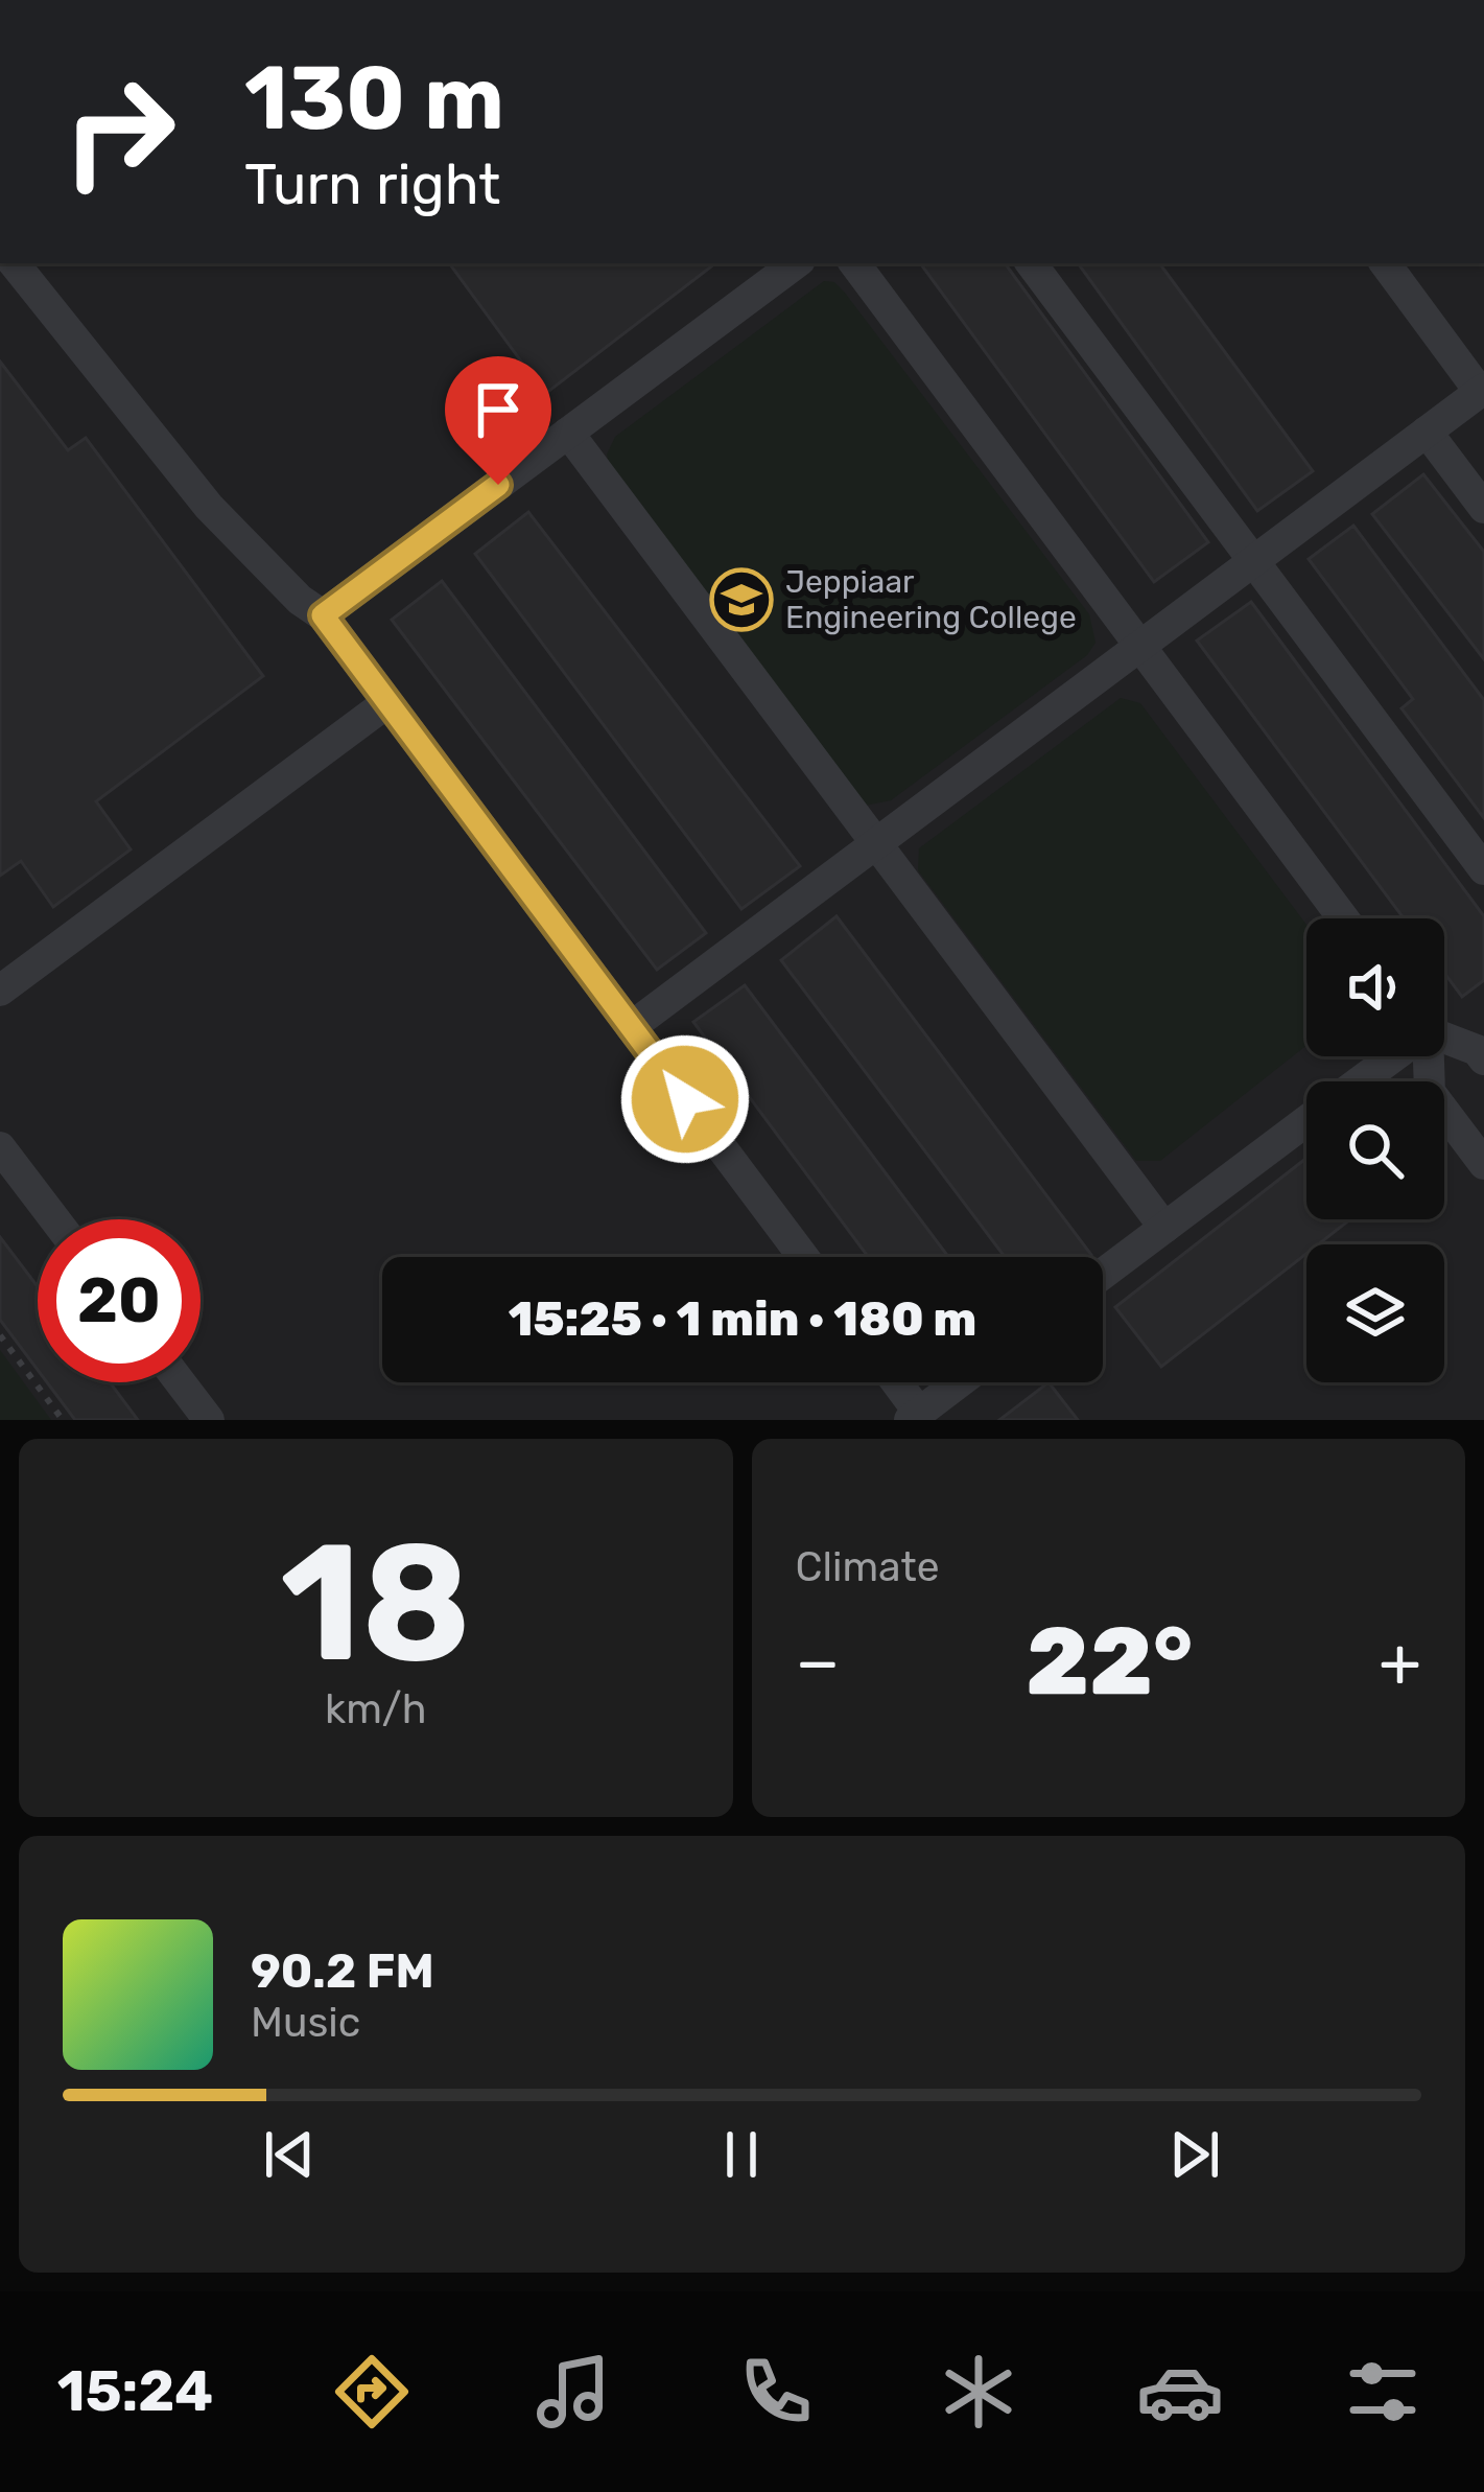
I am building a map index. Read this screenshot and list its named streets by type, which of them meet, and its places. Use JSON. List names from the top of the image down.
{
  "places": {
    "school or university": ["Jeppiaar Engineering College"]
  },
  "page": {
    "turn": ["130 m", "Turn right"],
    "limit": "20",
    "trip": "15:25 · 1 min · 180 m",
    "tile": [
      ["18", "km/h"],
      "Climate"
    ],
    "heat": ["−", "22°", "+"],
    "song": ["90.2 FM", "Music"],
    "tabs": "15:24"
  }
}
